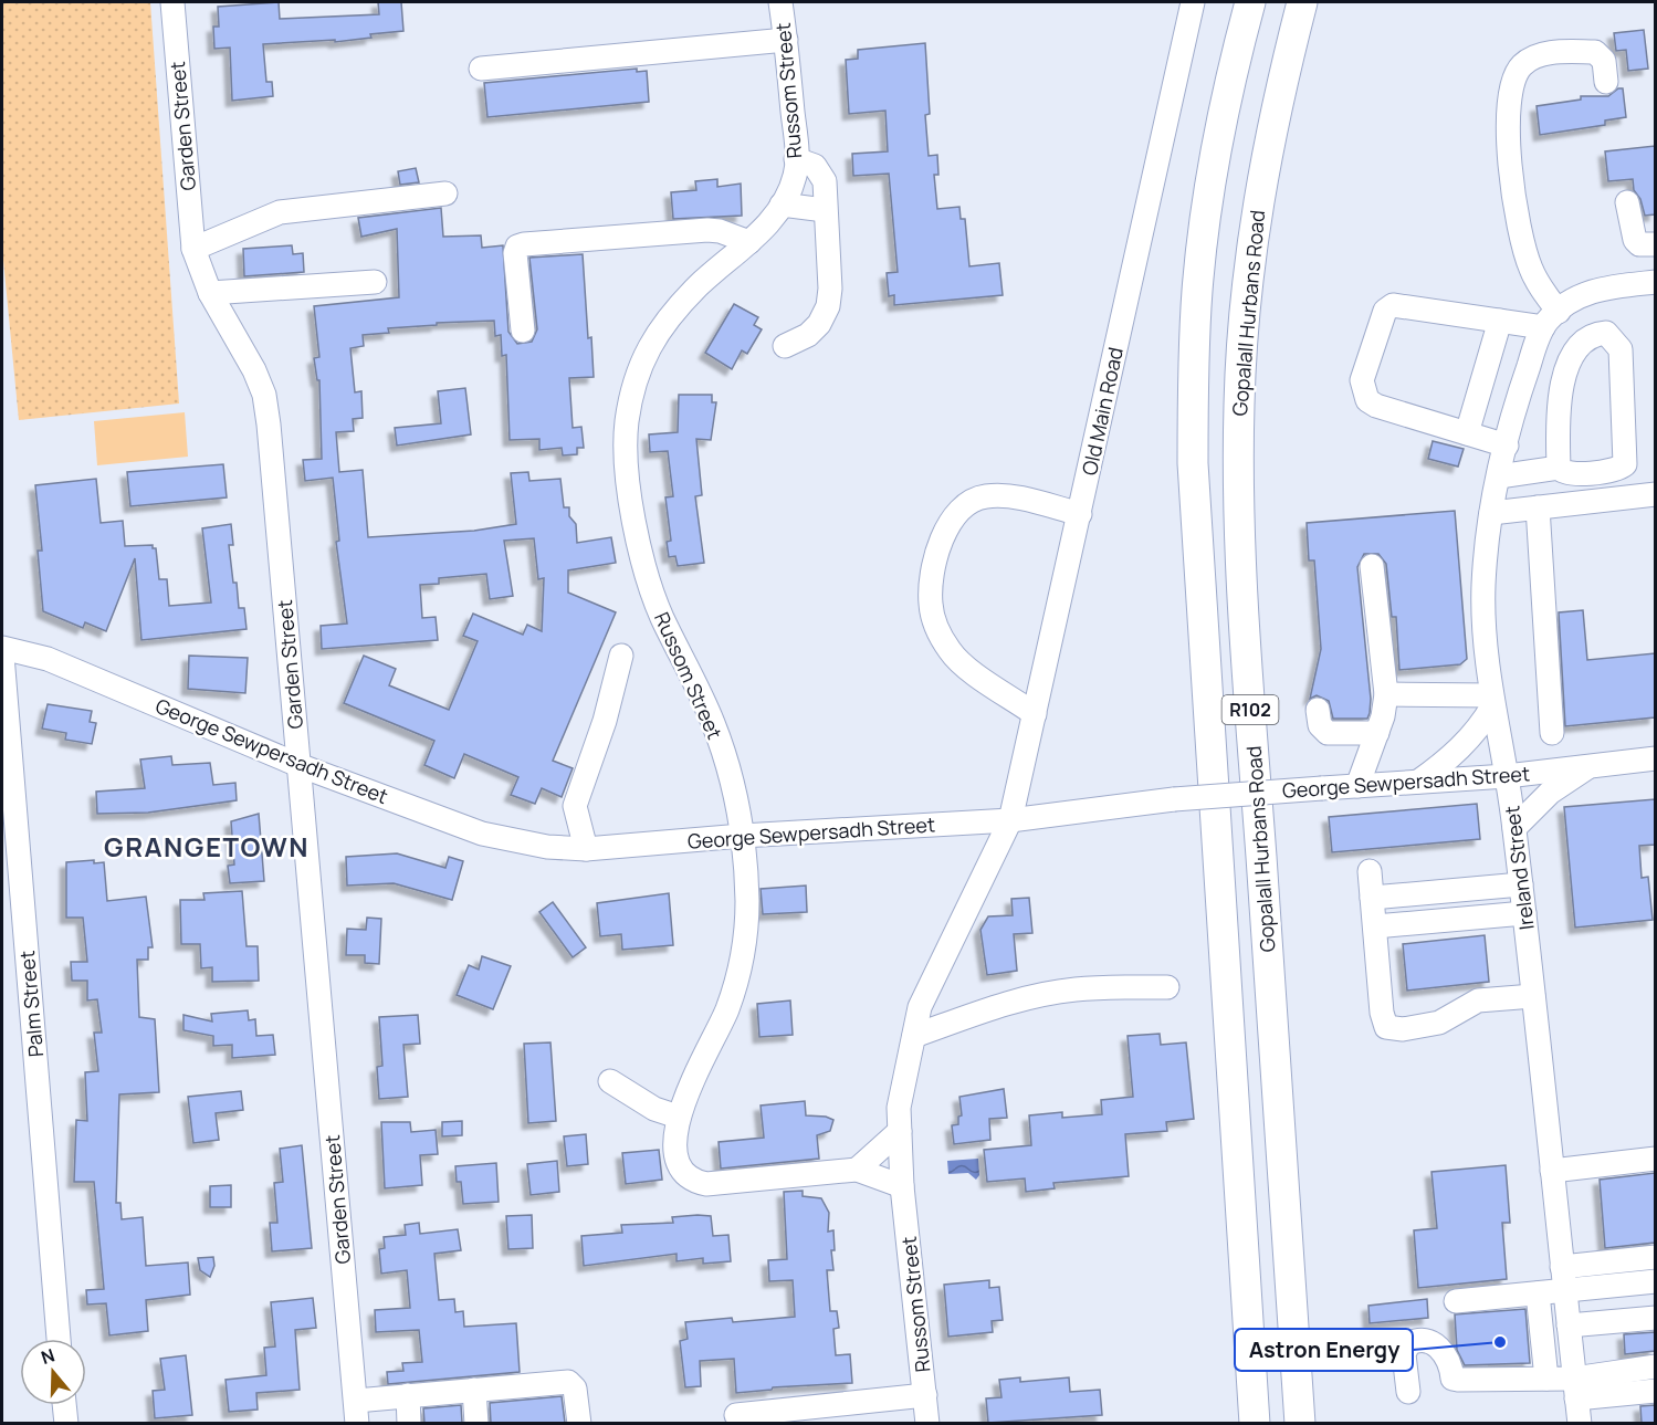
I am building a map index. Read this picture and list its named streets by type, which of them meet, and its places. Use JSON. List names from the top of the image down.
{
  "streets": {
    "main road": ["Gopalall Hurbans Road", "R102"],
    "street": [
      "Russom Street",
      "Garden Street",
      "Old Main Road",
      "George Sewpersadh Street",
      "Ireland Street",
      "Palm Street"
    ]
  },
  "crossings": [
    ["Russom Street", "Old Main Road"],
    ["Russom Street", "George Sewpersadh Street"],
    ["Garden Street", "George Sewpersadh Street"],
    ["Old Main Road", "George Sewpersadh Street"],
    ["George Sewpersadh Street", "Ireland Street"]
  ],
  "districts": ["GRANGETOWN"],
  "places": ["Astron Energy"],
  "north": "top"
}
